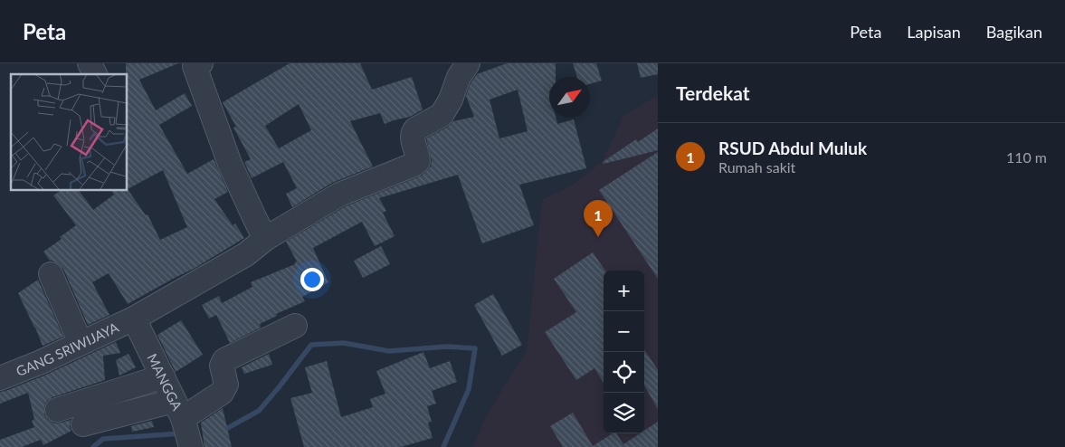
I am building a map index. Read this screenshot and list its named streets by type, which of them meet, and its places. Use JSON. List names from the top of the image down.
{
  "streets": {
    "street": ["GANG SRIWIJAYA", "MANGGA"]
  },
  "crossings": [
    ["GANG SRIWIJAYA", "MANGGA"]
  ],
  "north": "top right",
  "page": {
    "header": "Peta",
    "nav": ["Peta", "Lapisan", "Bagikan"],
    "heading": "Terdekat",
    "list": [
      {
        "mark": "1",
        "name": "RSUD Abdul Muluk",
        "note": "Rumah sakit",
        "value": "110 m"
      }
    ],
    "pins": "1",
    "map_buttons": ["+", "−"]
  }
}
